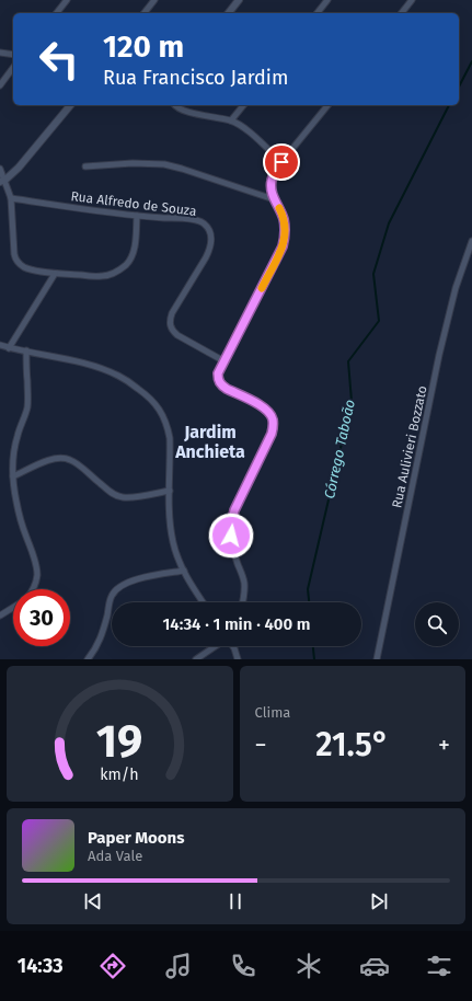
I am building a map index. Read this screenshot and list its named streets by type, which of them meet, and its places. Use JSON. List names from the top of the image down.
{
  "streets": {
    "street": ["Rua Alfredo de Souza", "Rua Aulivieri Bozzato"]
  },
  "districts": ["Jardim Anchieta"],
  "water": ["Córrego Taboão"],
  "page": {
    "turn": ["120 m", "Rua Francisco Jardim"],
    "limit": "30",
    "trip": "14:34 · 1 min · 400 m",
    "tile": "Clima",
    "heat": ["−", "21.5°", "+"],
    "song": ["Paper Moons", "Ada Vale"],
    "tabs": "14:33",
    "gauge": ["19", "km/h"]
  }
}
